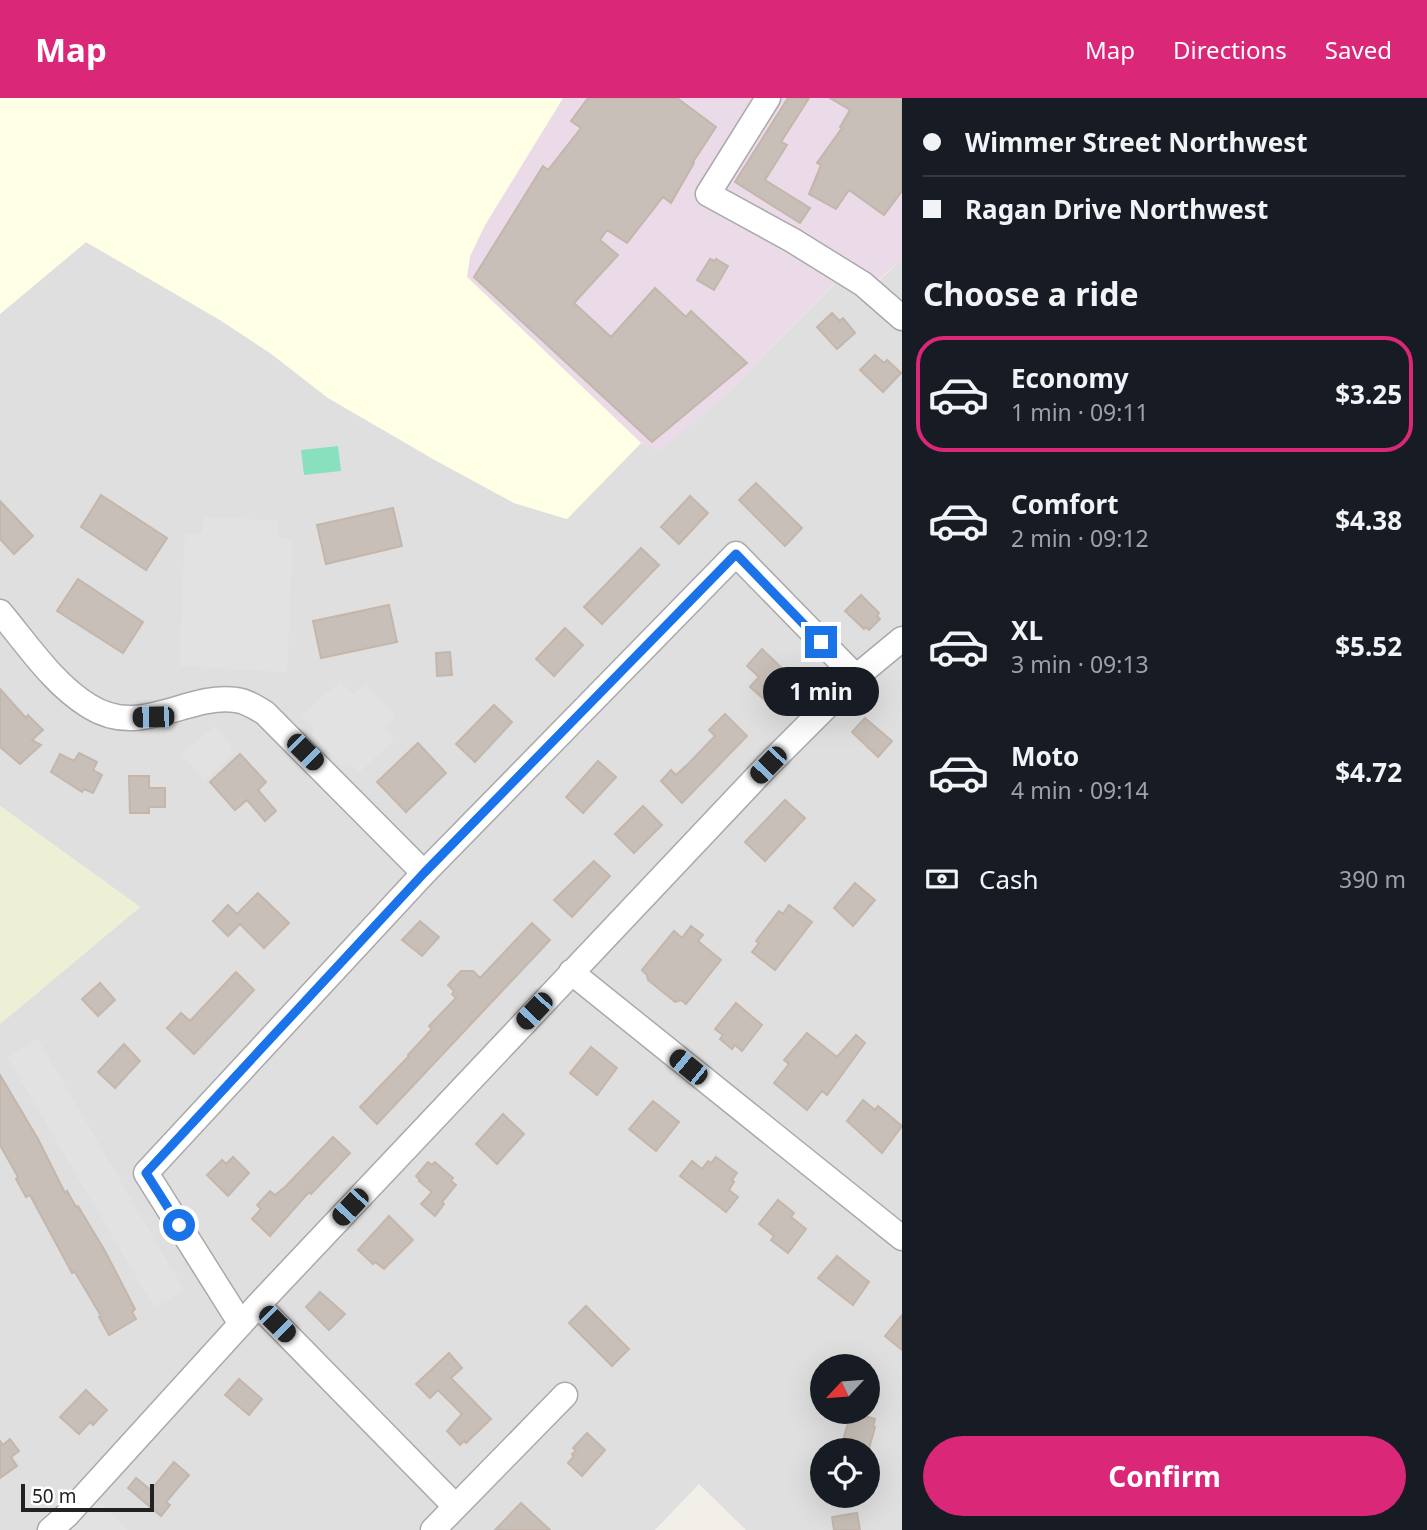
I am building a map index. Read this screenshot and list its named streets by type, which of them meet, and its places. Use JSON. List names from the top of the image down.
{
  "scale_bar": "50 m",
  "north": "bottom left",
  "page": {
    "header": "Map",
    "nav": ["Map", "Directions", "Saved"],
    "banner": ["Wimmer Street Northwest", "Ragan Drive Northwest"],
    "heading": "Choose a ride",
    "list": [
      {
        "name": "Economy",
        "note": "1 min · 09:11",
        "value": "$3.25"
      },
      {
        "name": "Comfort",
        "note": "2 min · 09:12",
        "value": "$4.38"
      },
      {
        "name": "XL",
        "note": "3 min · 09:13",
        "value": "$5.52"
      },
      {
        "name": "Moto",
        "note": "4 min · 09:14",
        "value": "$4.72"
      }
    ],
    "bubble": "1 min",
    "pay": ["Cash", "390 m"],
    "buttons": "Confirm",
    "scale": "50 m"
  }
}
